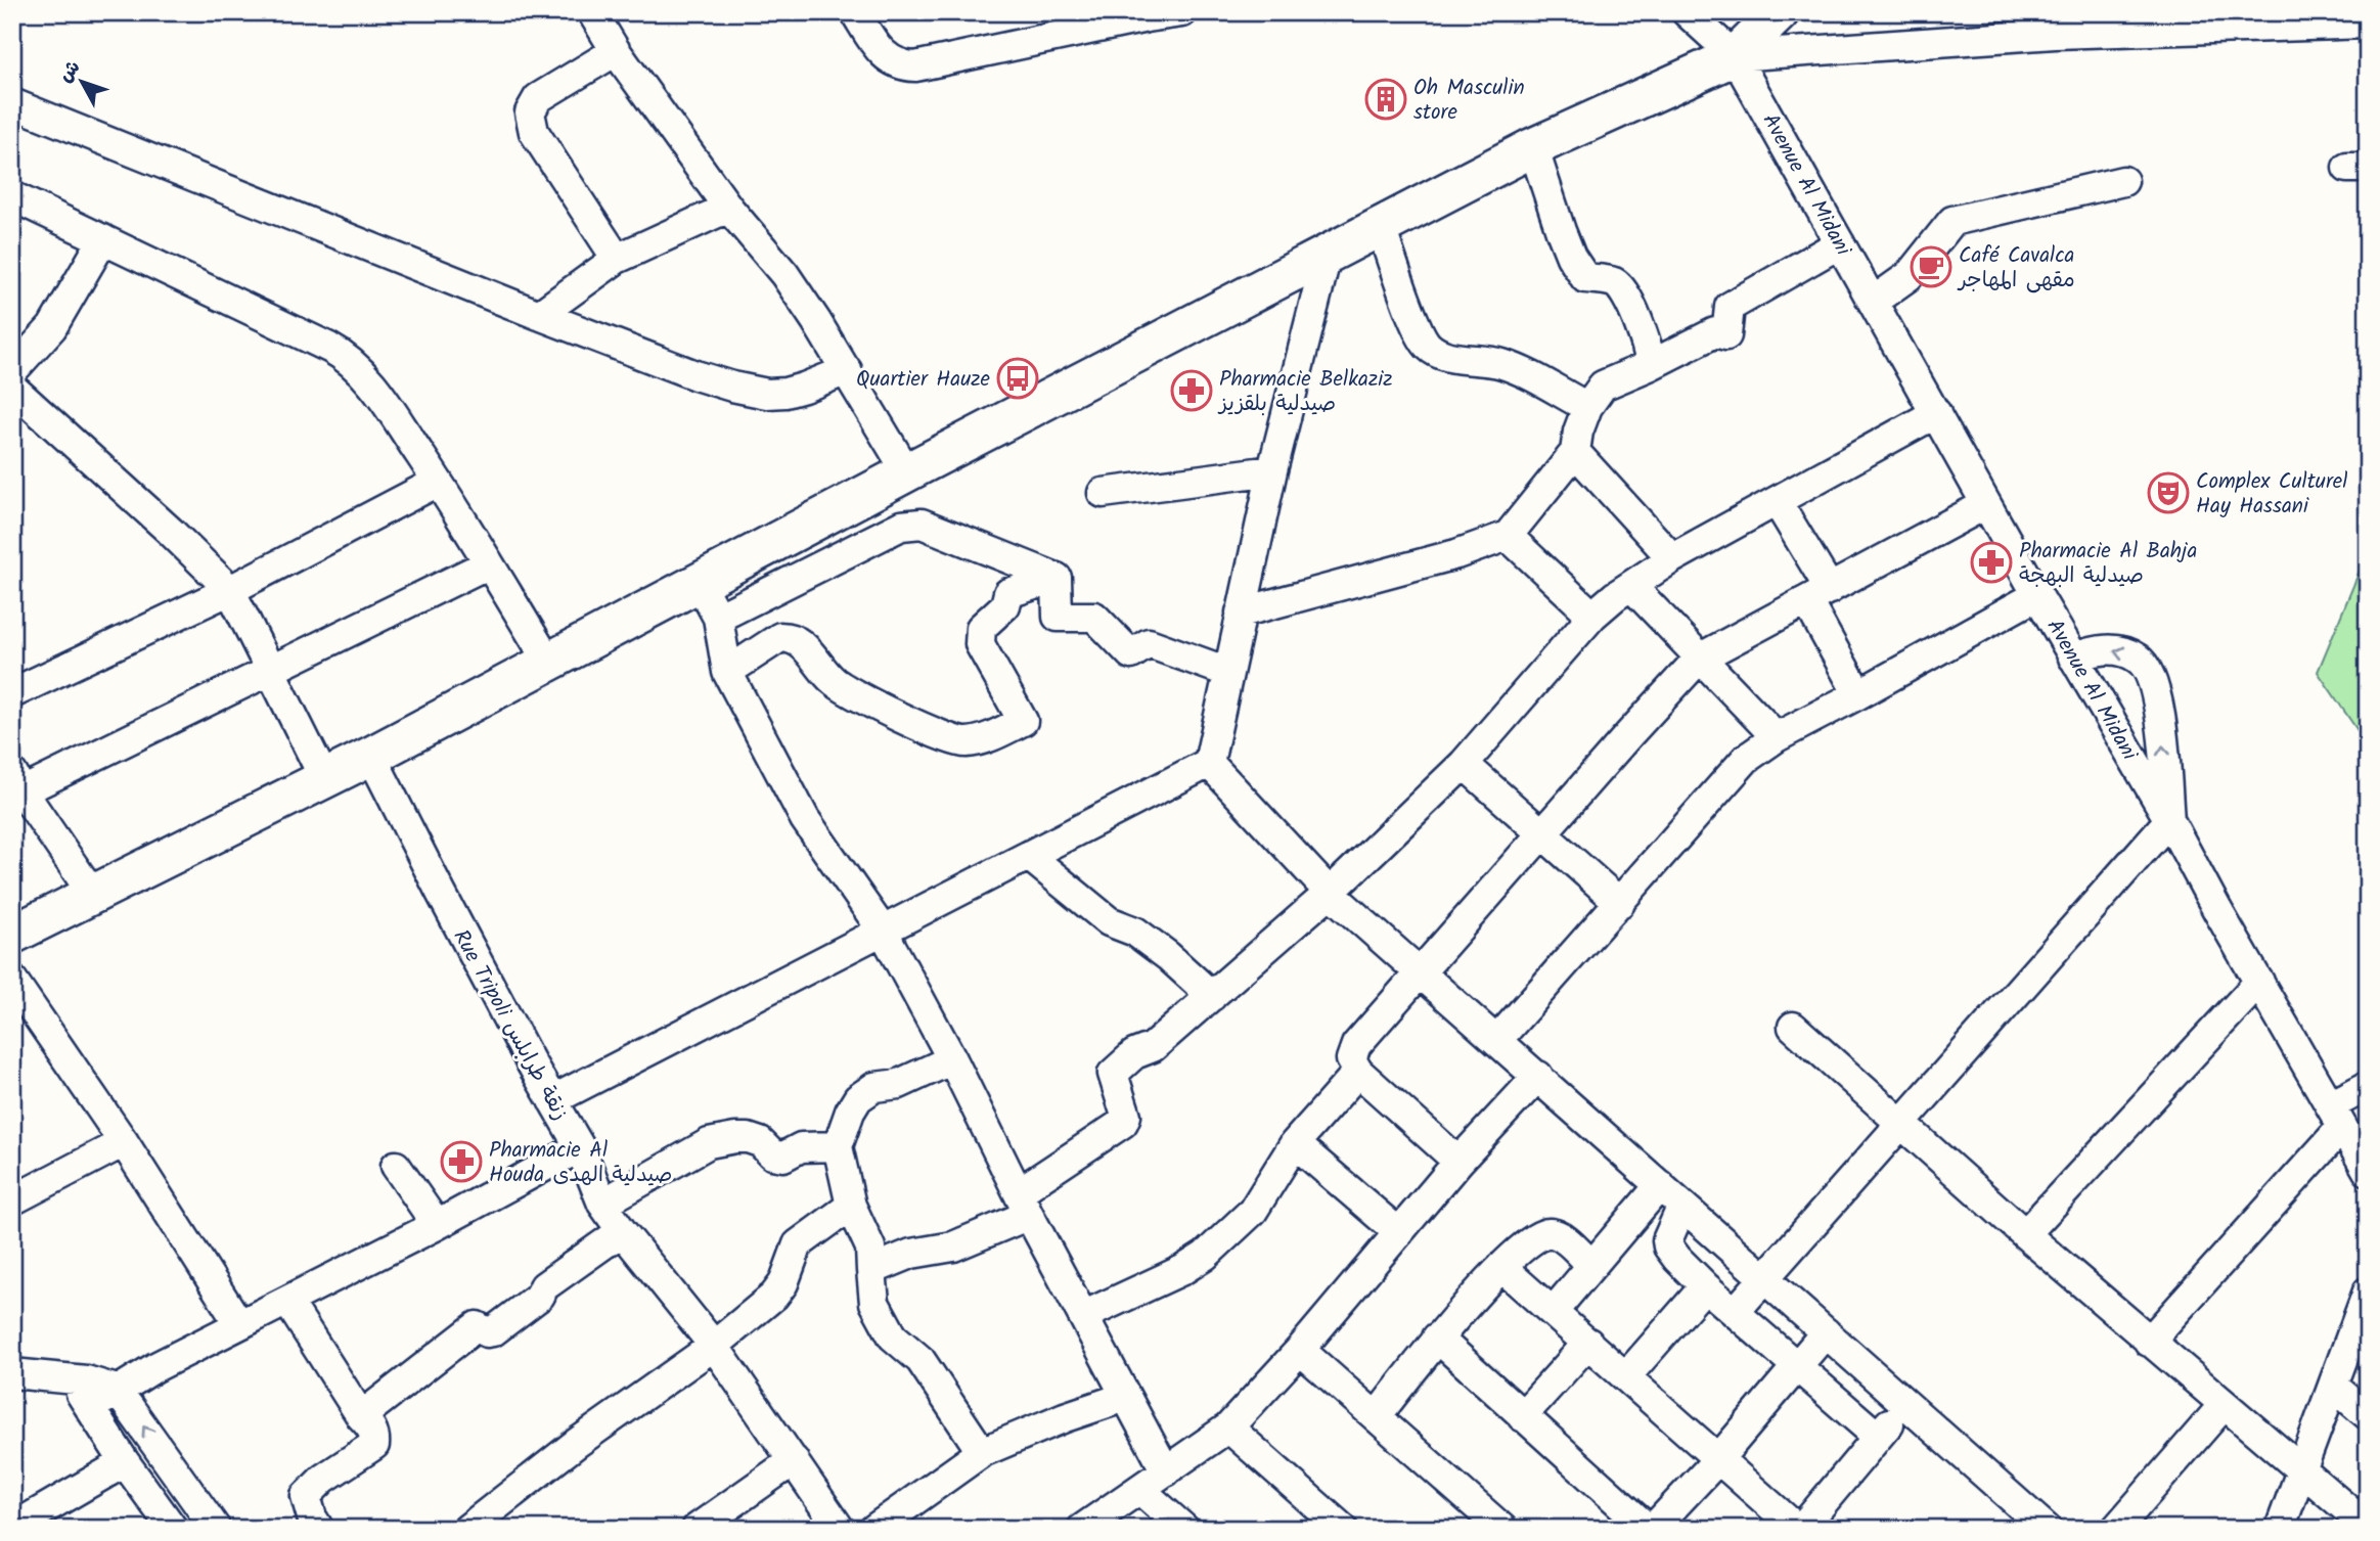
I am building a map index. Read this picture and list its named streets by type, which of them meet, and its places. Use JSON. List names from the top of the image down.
{
  "streets": {
    "street": ["Avenue Al Midani", "Rue Tripoli زنقة طرابلس"]
  },
  "places": {
    "building": ["Oh Masculin store"],
    "cafe": ["Café Cavalca مقهى المهاجر"],
    "bus stop": ["Quartier Hauze"],
    "pharmacy": ["Pharmacie Belkaziz صيدلية بلقزيز", "Pharmacie Al Bahja صيدلية البهجة", "Pharmacie Al Houda صيدلية الهدى"],
    "theatre": ["Complex Culturel Hay Hassani"]
  },
  "north": "top left"
}
